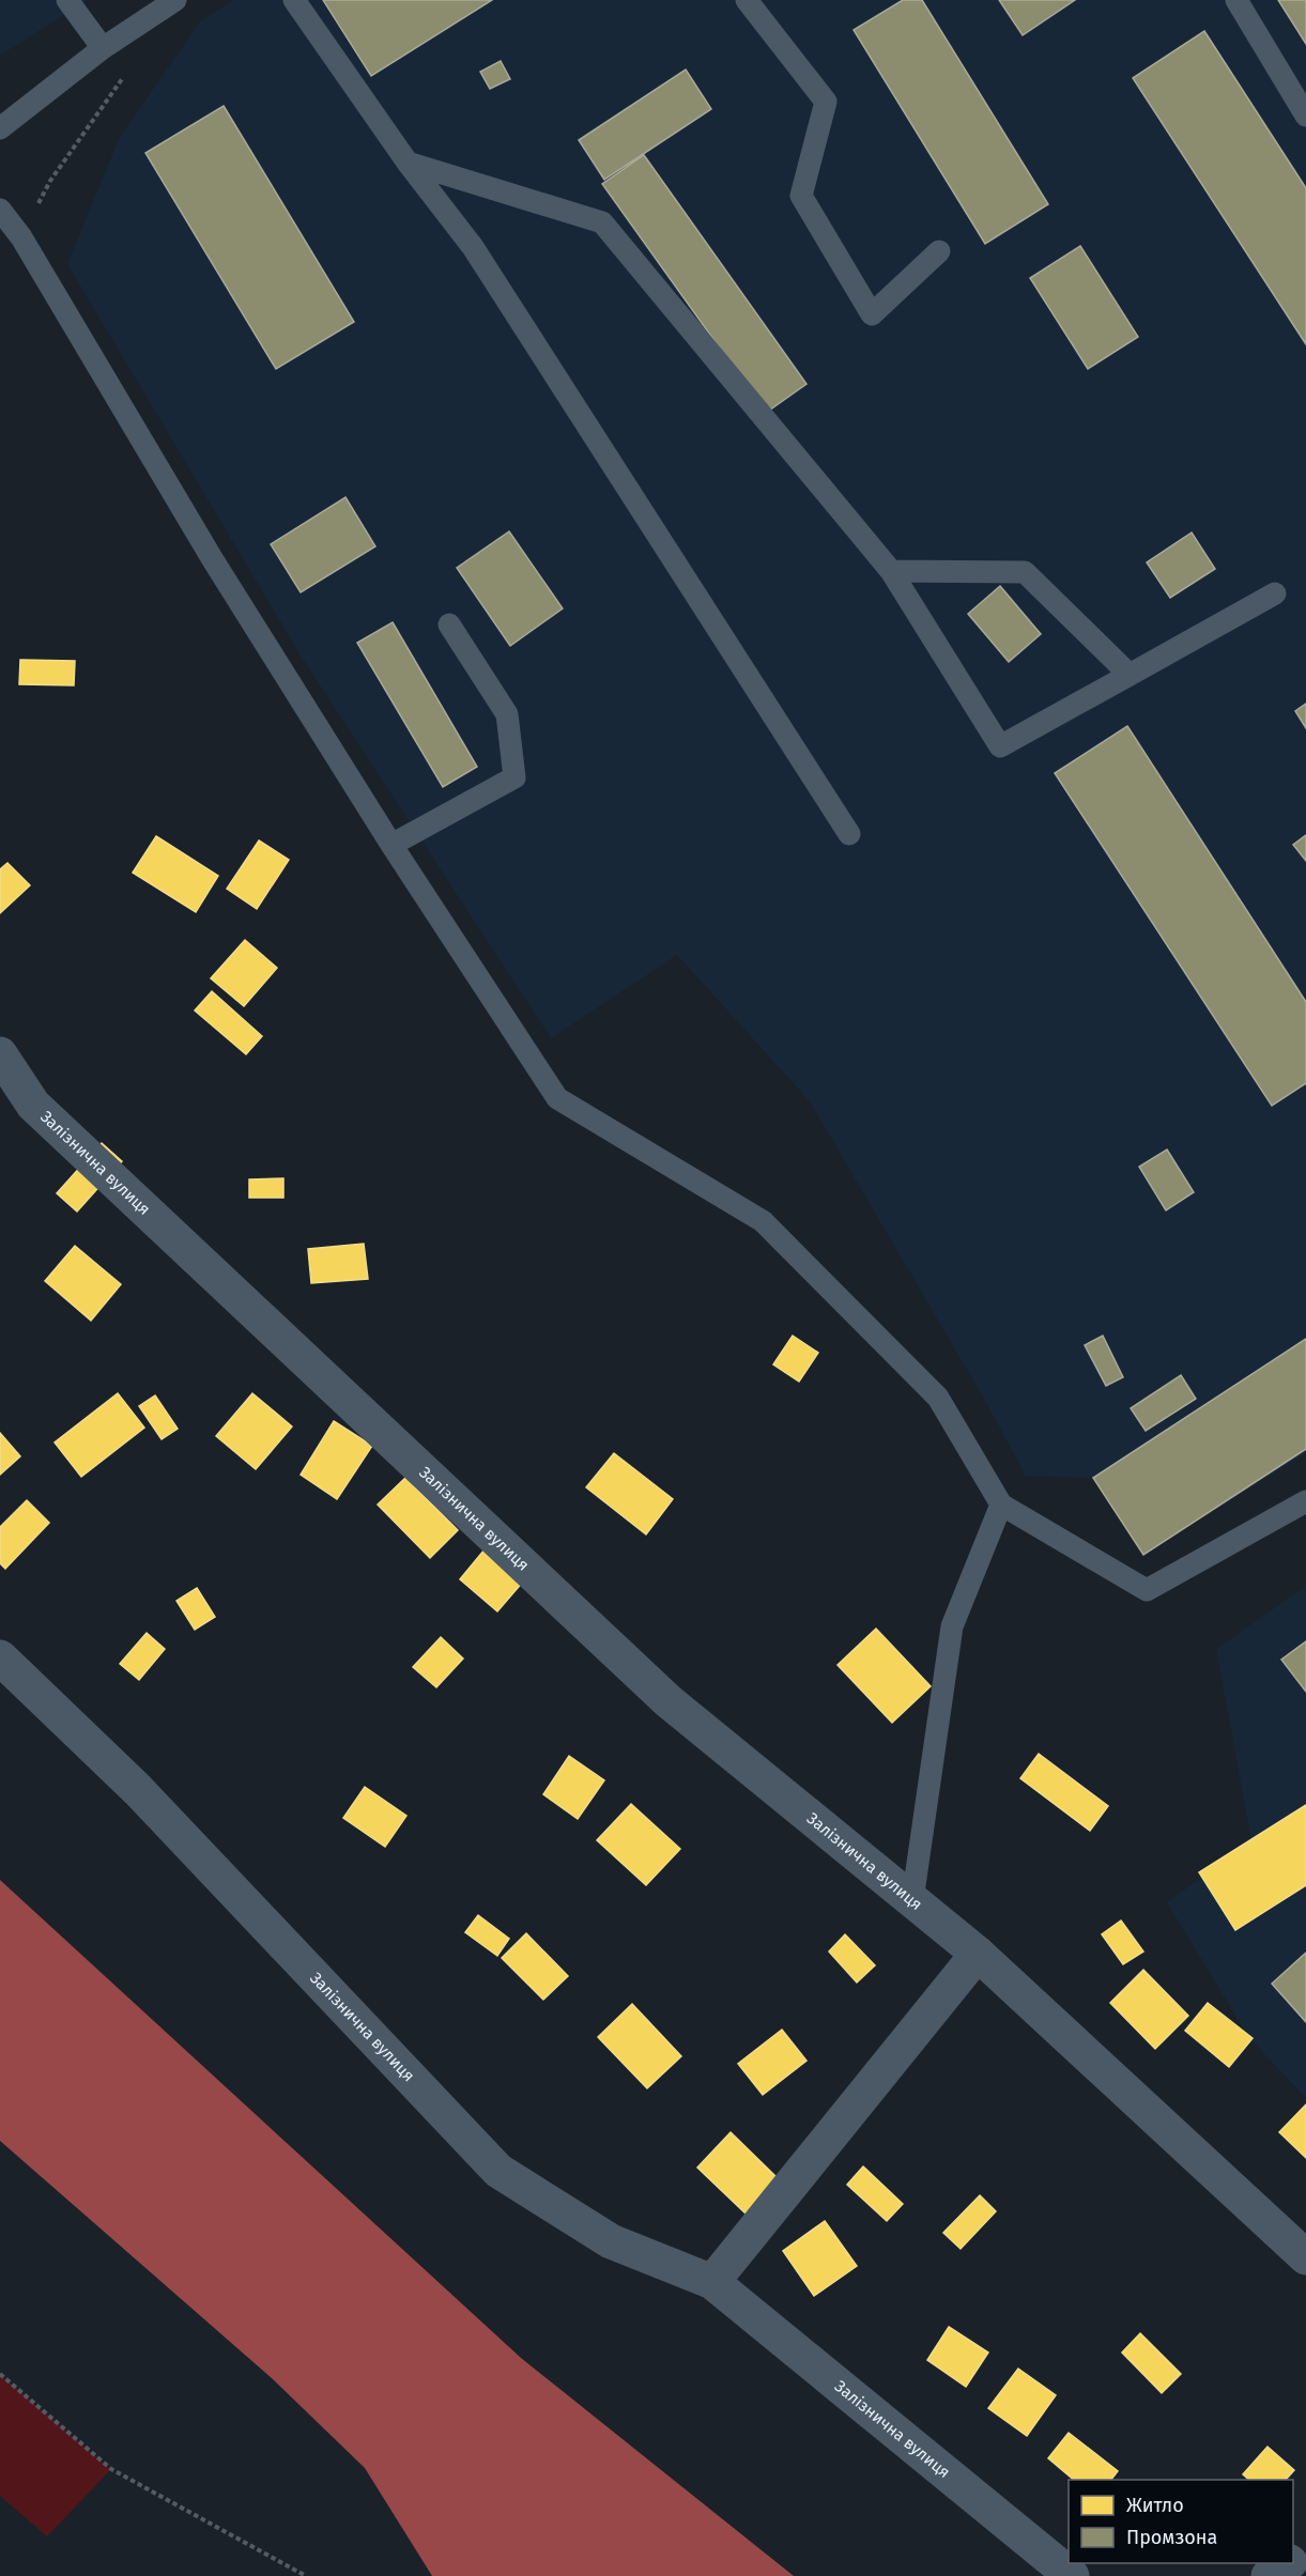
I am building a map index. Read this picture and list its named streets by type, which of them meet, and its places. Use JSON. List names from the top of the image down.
{
  "streets": {
    "street": ["Залізнична вулиця"]
  },
  "legend": ["Житло", "Промзона"]
}
